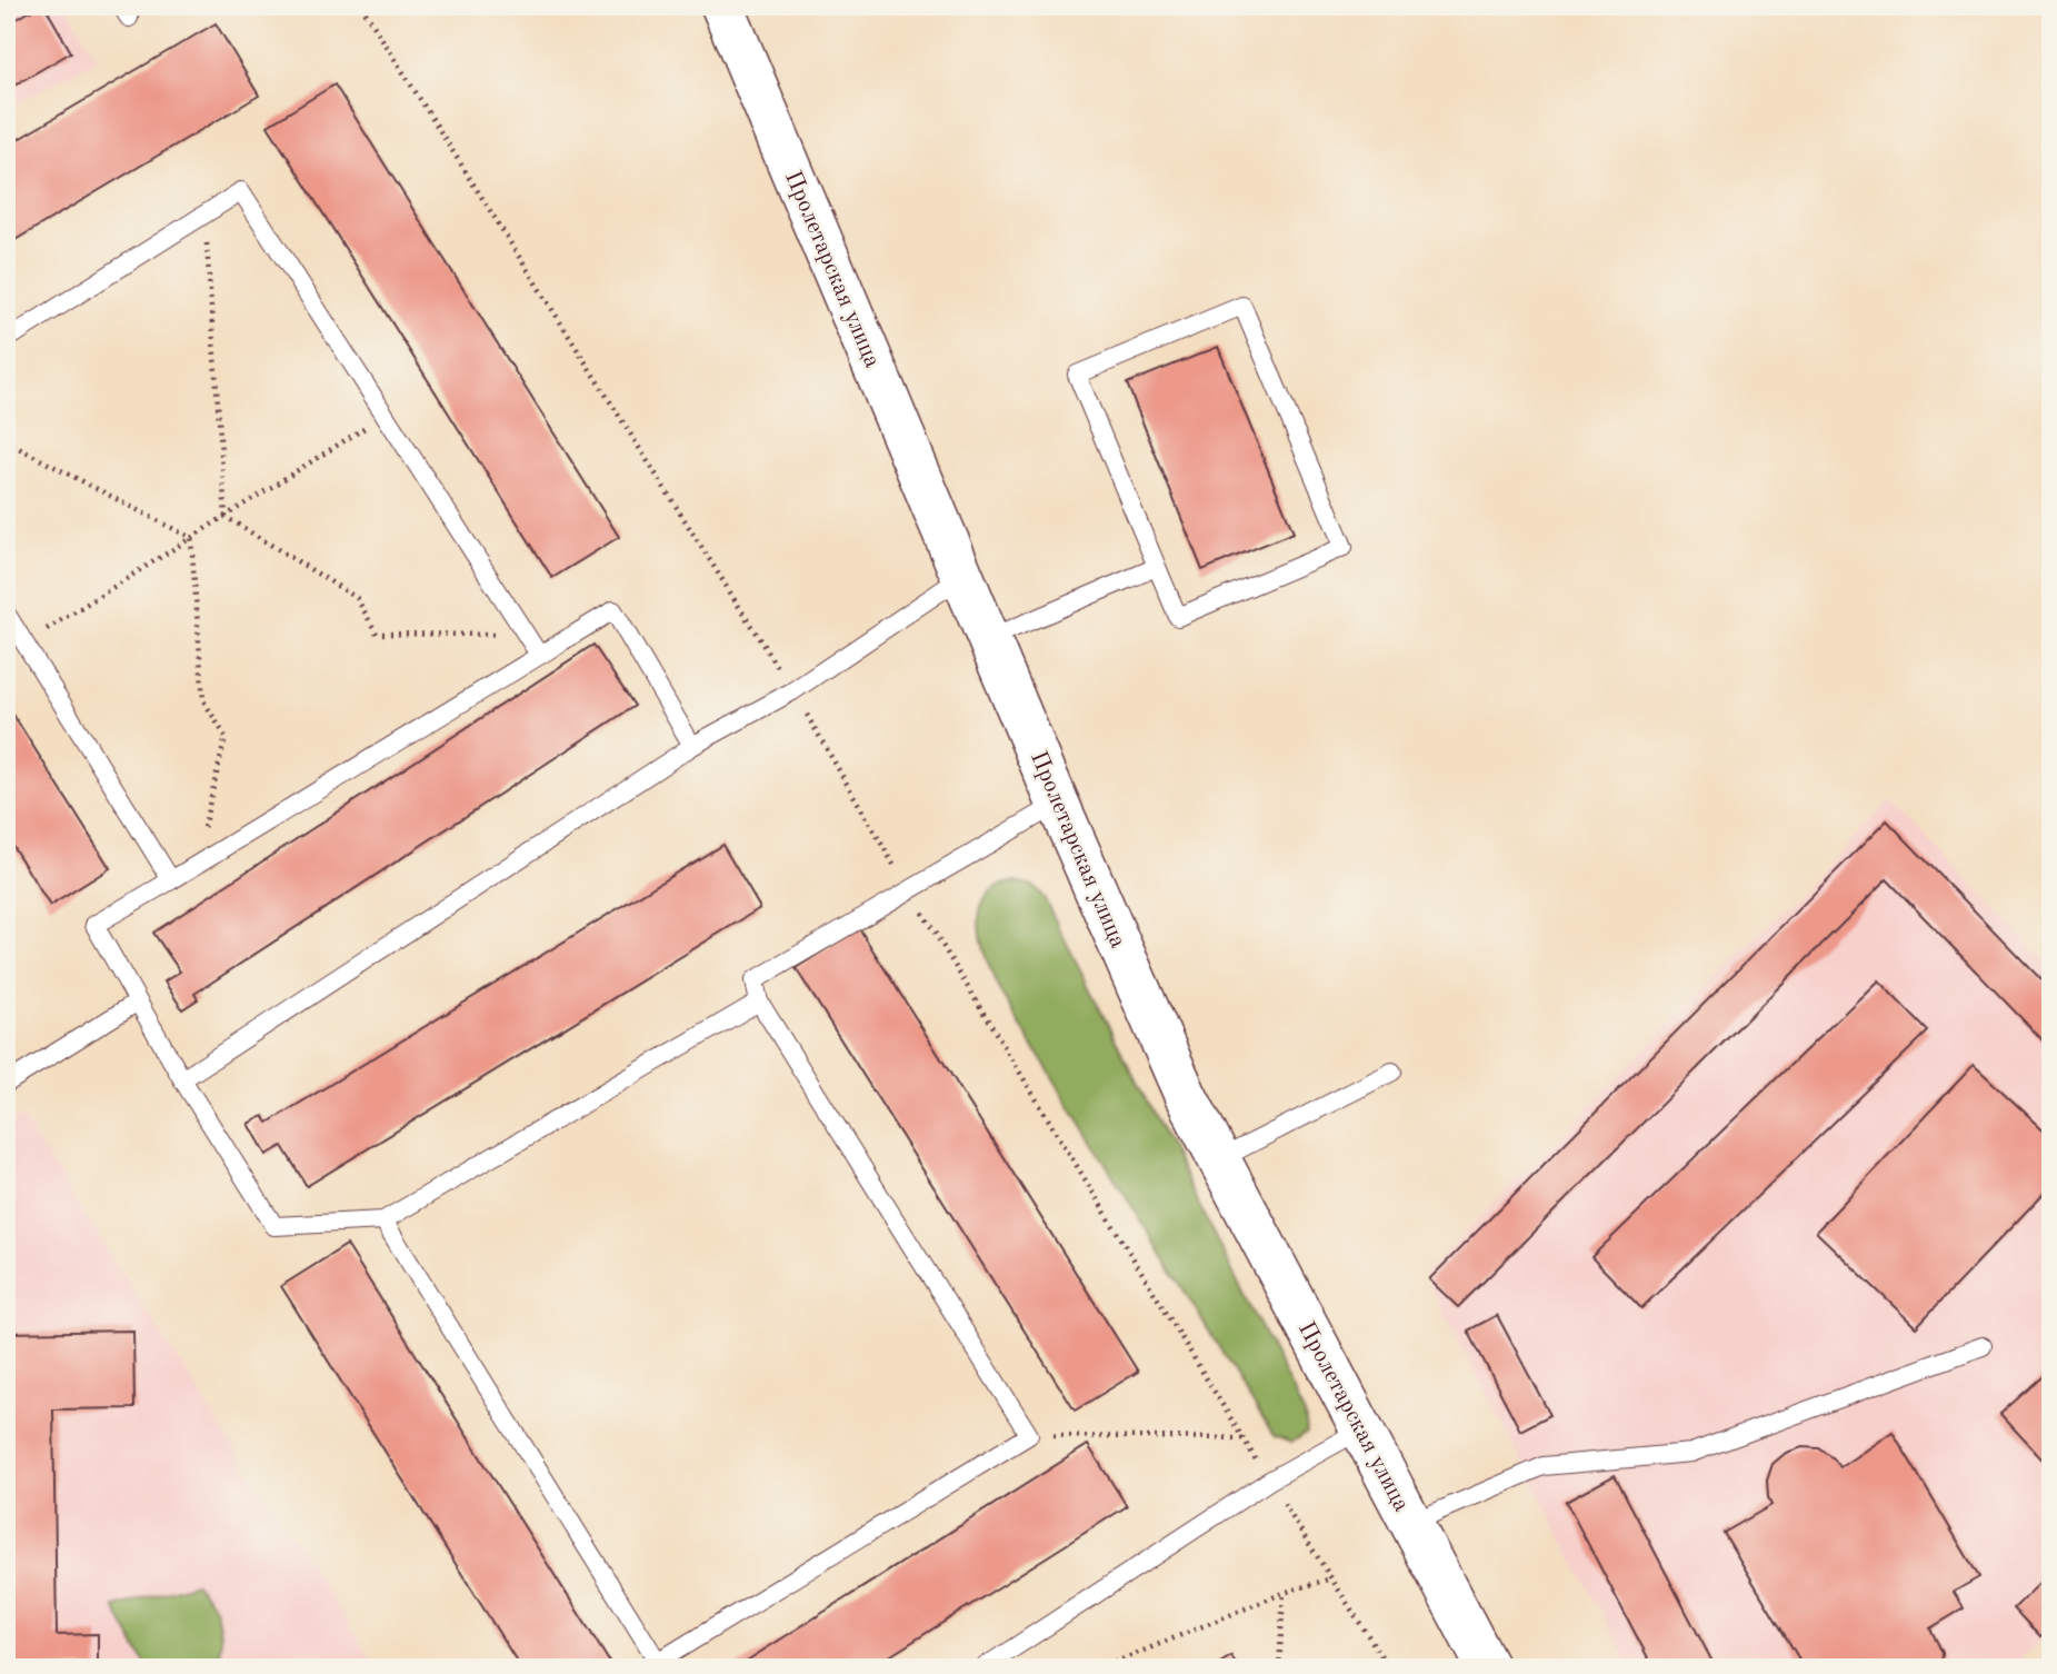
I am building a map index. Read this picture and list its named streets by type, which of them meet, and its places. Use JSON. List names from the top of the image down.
{
  "streets": {
    "street": ["Пролетарская улица"]
  }
}
